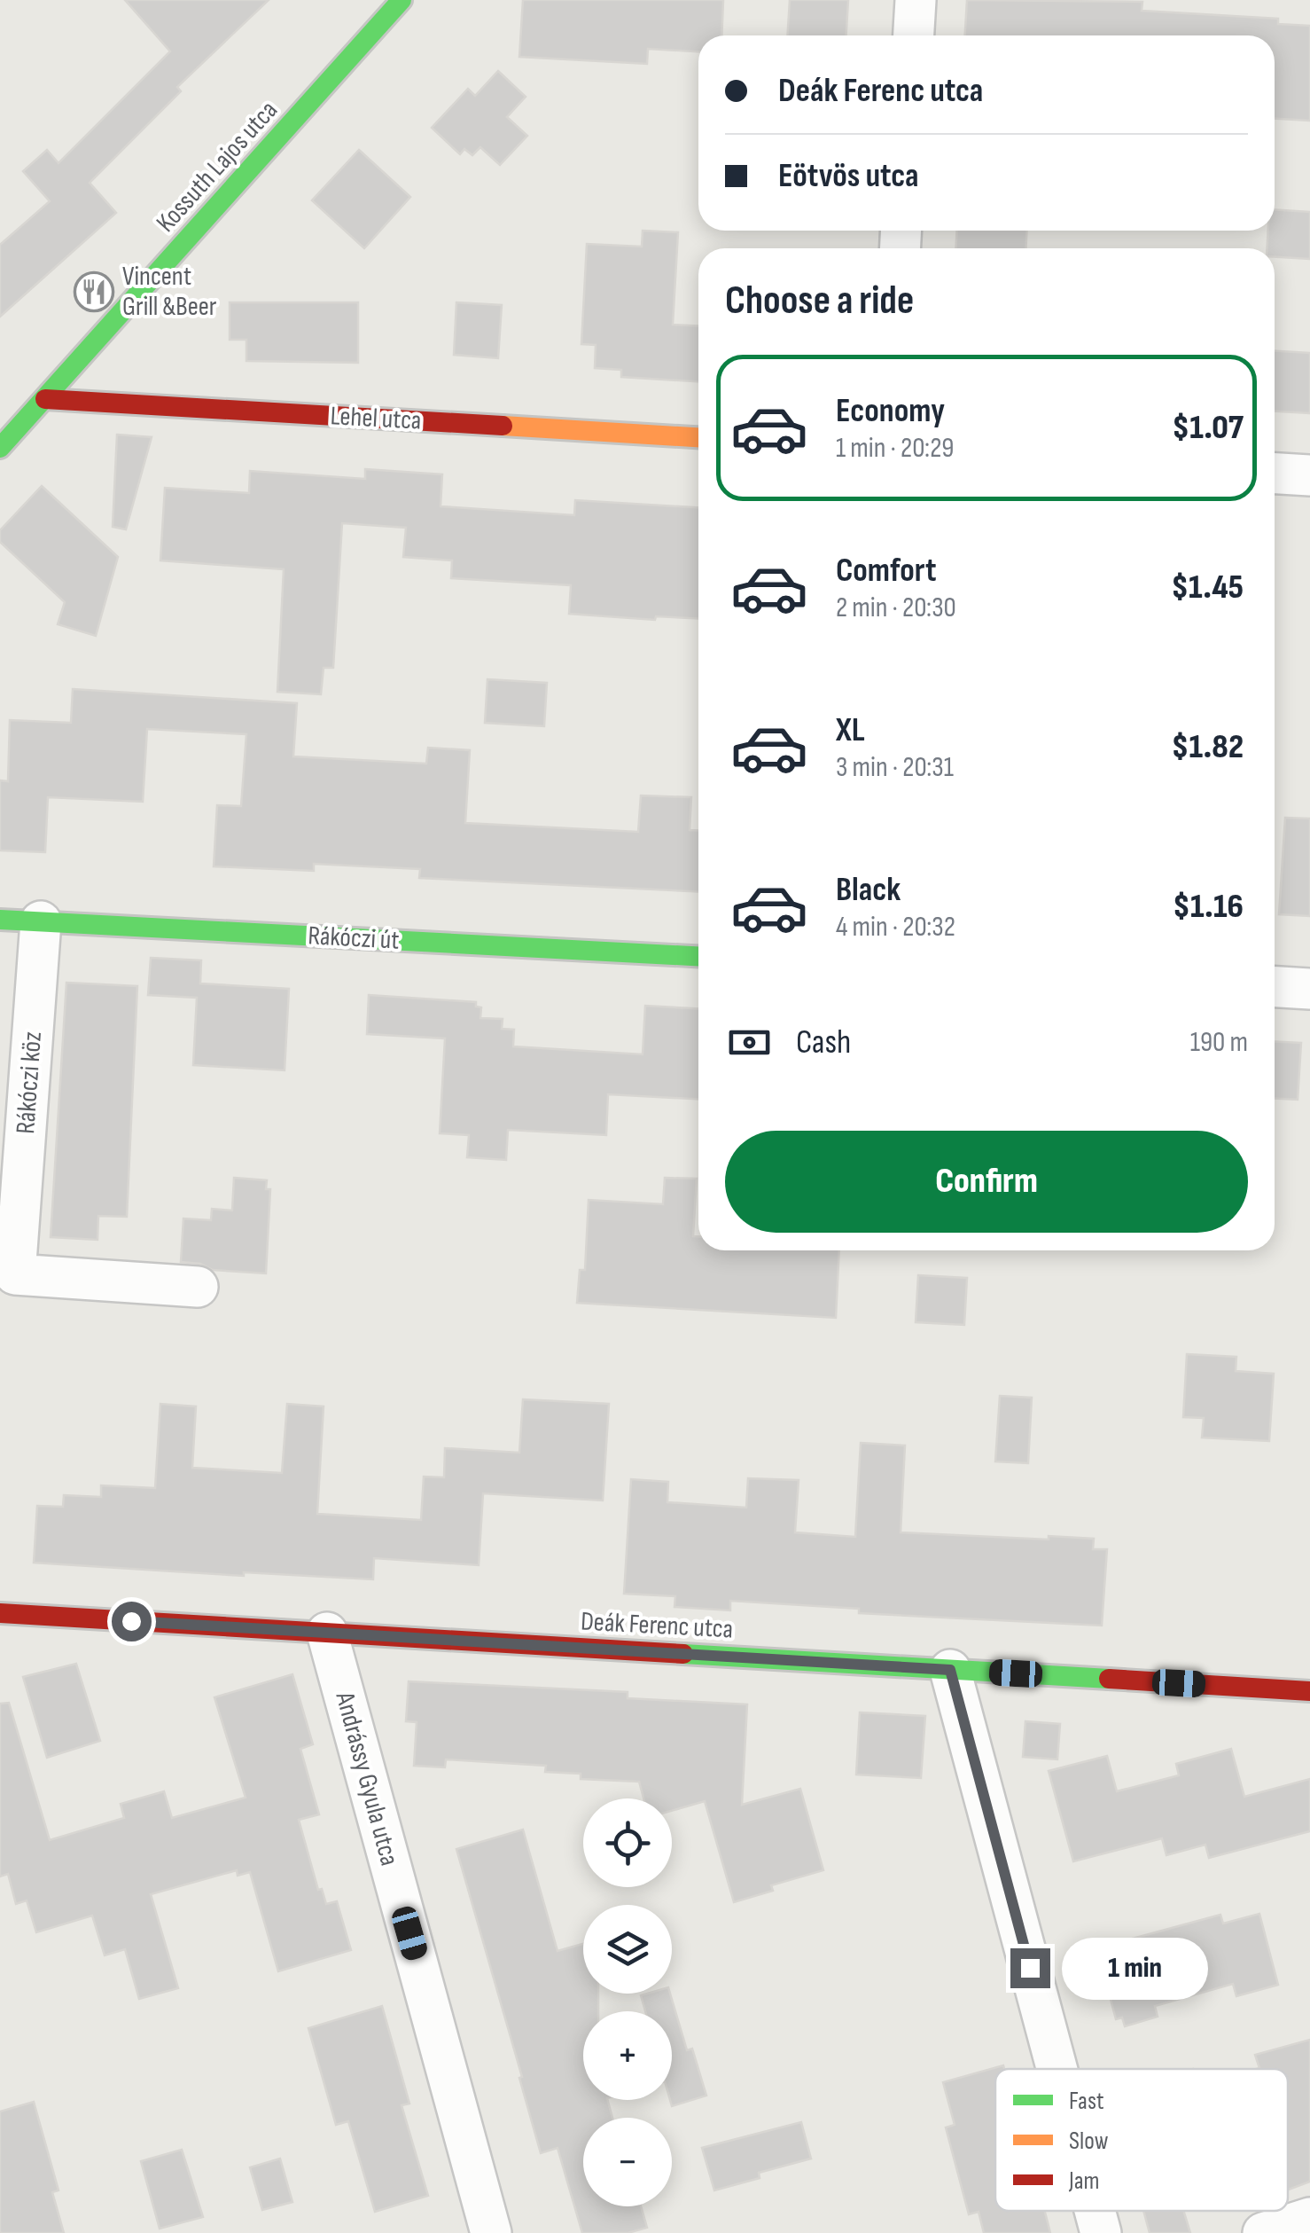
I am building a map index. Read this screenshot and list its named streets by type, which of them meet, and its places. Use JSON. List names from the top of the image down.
{
  "streets": {
    "street": [
      "Kossuth Lajos utca",
      "Lehel utca",
      "Rákóczi út",
      "Rákóczi köz",
      "Deák Ferenc utca",
      "Andrássy Gyula utca"
    ]
  },
  "crossings": [
    ["Kossuth Lajos utca", "Lehel utca"],
    ["Rákóczi út", "Rákóczi köz"],
    ["Deák Ferenc utca", "Andrássy Gyula utca"]
  ],
  "places": {
    "restaurant": ["Vincent Grill &Beer"]
  },
  "legend": ["Fast", "Slow", "Jam"],
  "page": {
    "banner": ["Deák Ferenc utca", "Eötvös utca"],
    "heading": "Choose a ride",
    "list": [
      {
        "name": "Economy",
        "note": "1 min · 20:29",
        "value": "$1.07"
      },
      {
        "name": "Comfort",
        "note": "2 min · 20:30",
        "value": "$1.45"
      },
      {
        "name": "XL",
        "note": "3 min · 20:31",
        "value": "$1.82"
      },
      {
        "name": "Black",
        "note": "4 min · 20:32",
        "value": "$1.16"
      }
    ],
    "pay": ["Cash", "190 m"],
    "buttons": "Confirm",
    "map_buttons": ["+", "−"],
    "bubble": "1 min"
  }
}
